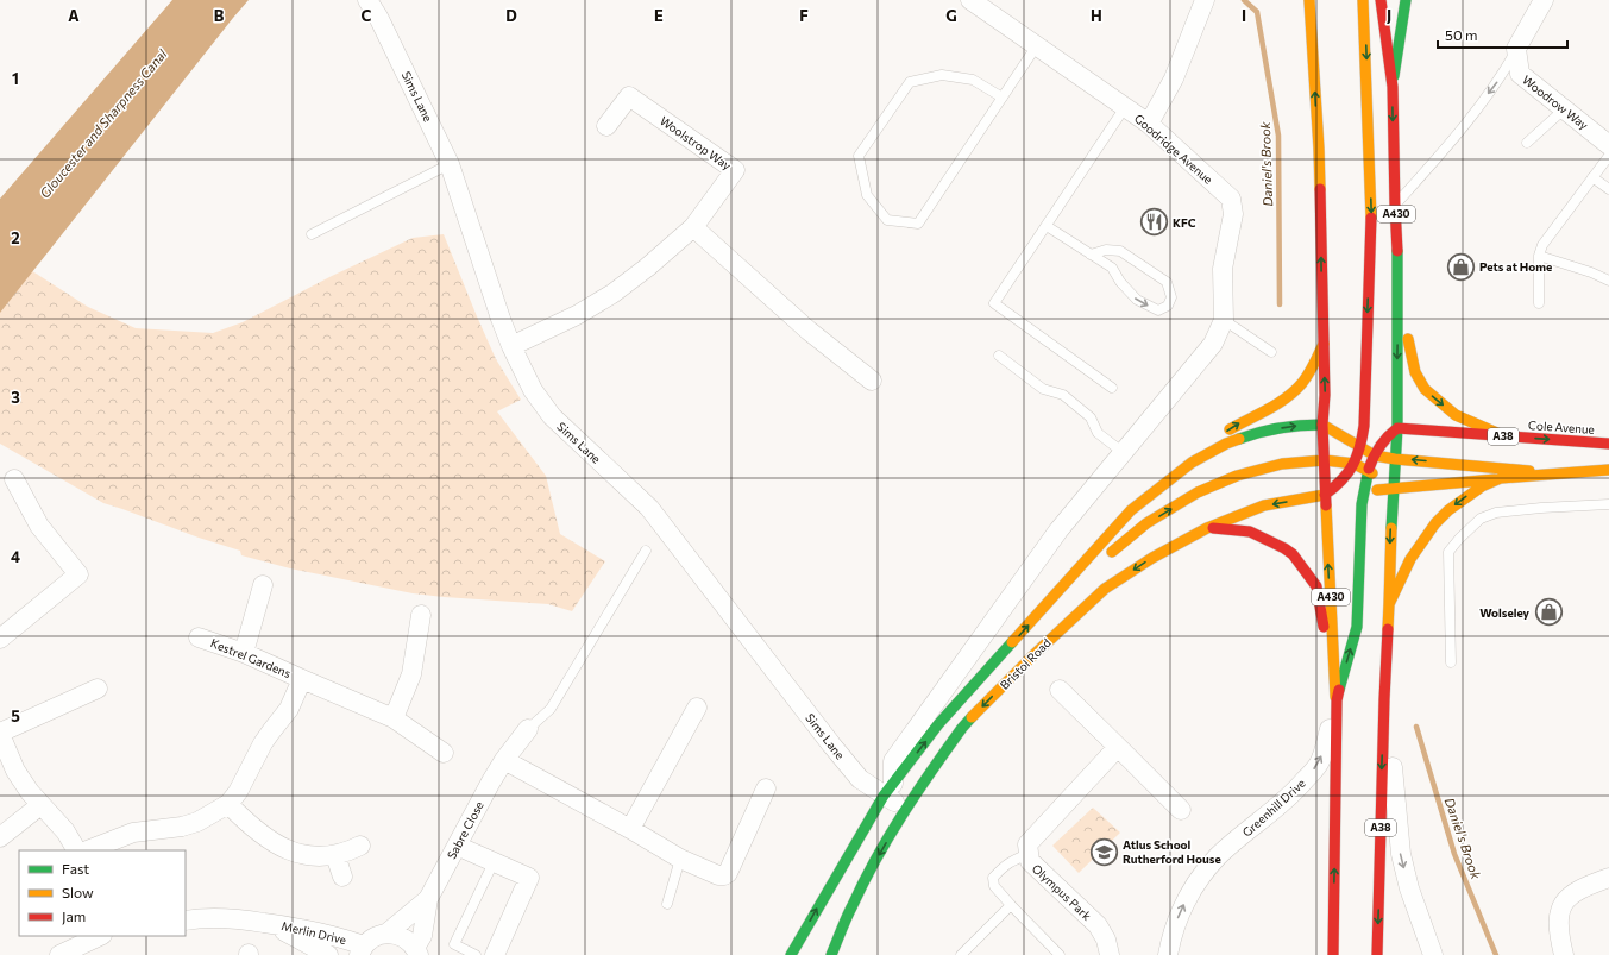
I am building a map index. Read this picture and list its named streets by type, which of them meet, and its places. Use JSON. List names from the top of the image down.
{
  "streets": {
    "main road": [
      "A430",
      "Cole Avenue",
      "A38",
      "Bristol Road"
    ],
    "street": [
      "Sims Lane",
      "Woodrow Way",
      "Woolstrop Way",
      "Goodridge Avenue",
      "Kestrel Gardens",
      "Greenhill Drive",
      "Sabre Close",
      "Olympus Park",
      "Merlin Drive"
    ]
  },
  "crossings": [
    ["Sims Lane", "Woolstrop Way"],
    ["Sims Lane", "Bristol Road"],
    ["Goodridge Avenue", "Bristol Road"],
    ["A430", "Cole Avenue"],
    ["A430", "A38"],
    ["A430", "Bristol Road"],
    ["A430", "Greenhill Drive"],
    ["Cole Avenue", "Bristol Road"],
    ["A38", "Bristol Road"],
    ["Sabre Close", "Merlin Drive"]
  ],
  "one_way": ["Greenhill Drive"],
  "water": ["Gloucester and Sharpness Canal", "Daniel's Brook"],
  "places": {
    "restaurant": ["KFC"],
    "shop": ["Pets at Home", "Wolseley"],
    "school or university": ["Atlus School Rutherford House"]
  },
  "legend": ["Fast", "Slow", "Jam"],
  "scale_bar": "50 m",
  "grid": {
    "columns": [
      "A",
      "B",
      "C",
      "D",
      "E",
      "F",
      "G",
      "H",
      "I",
      "J"
    ],
    "rows": [
      "1",
      "2",
      "3",
      "4",
      "5"
    ]
  }
}
